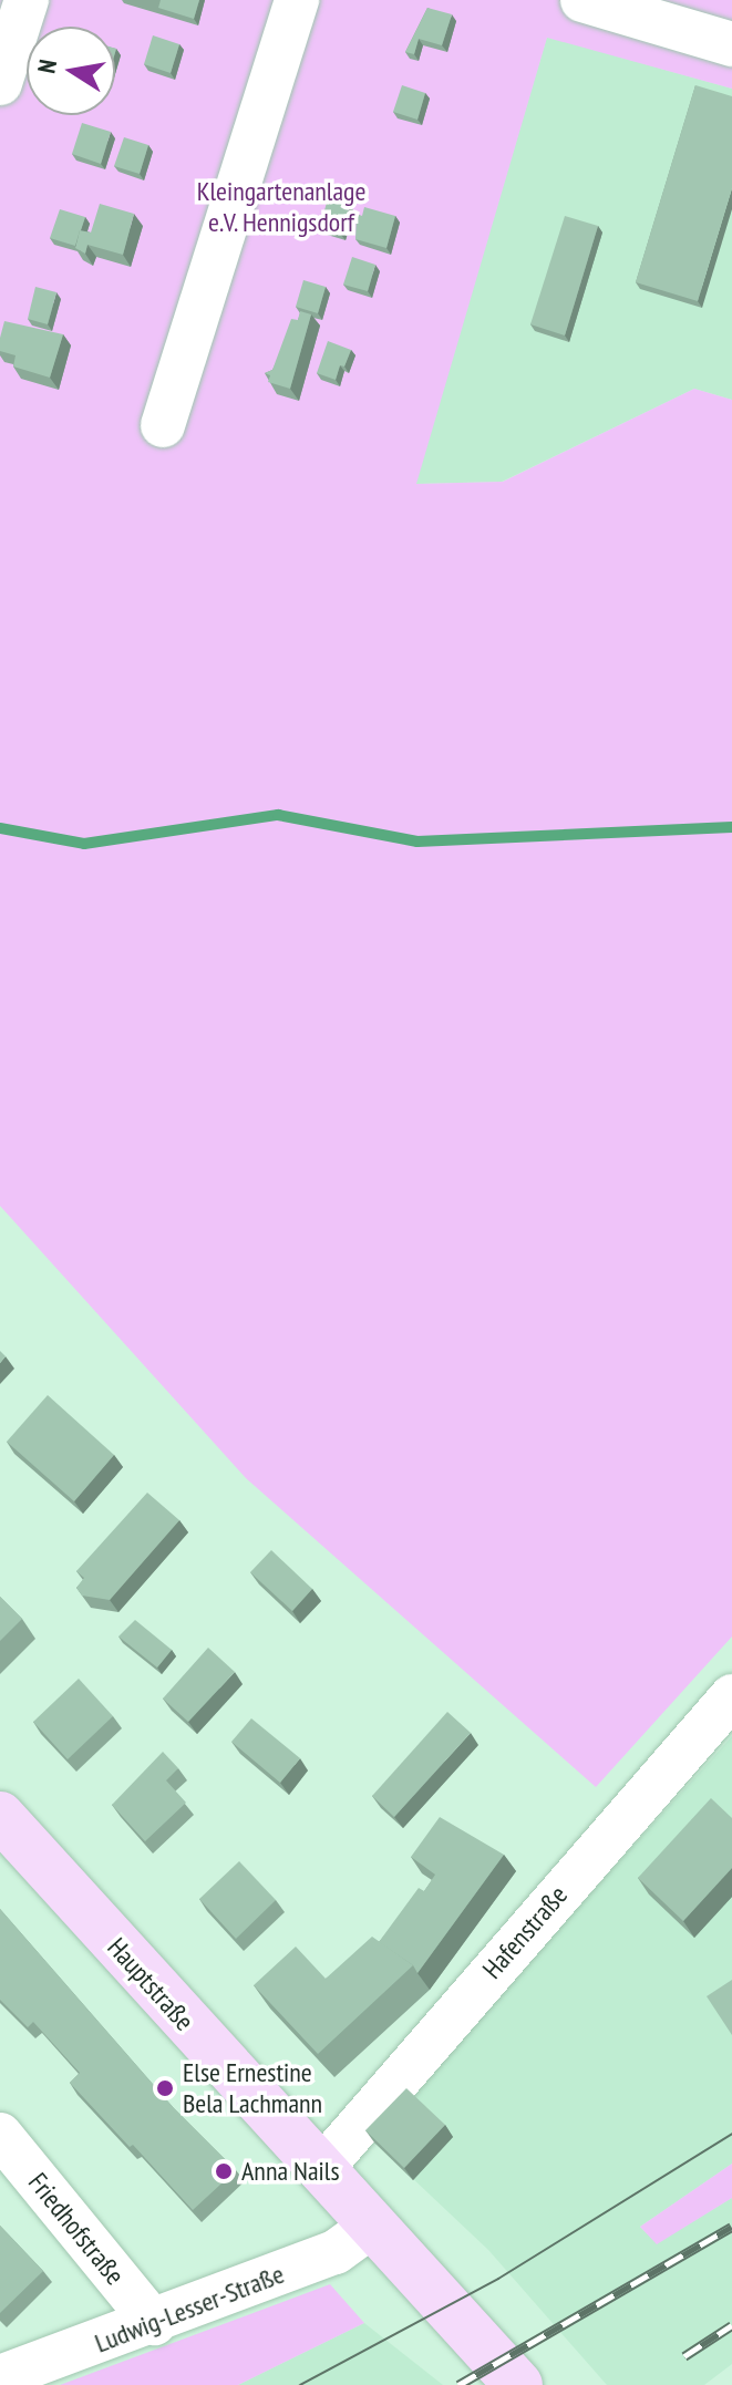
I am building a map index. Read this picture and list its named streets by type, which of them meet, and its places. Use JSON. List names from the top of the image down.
{
  "streets": {
    "main road": ["Hauptstraße"],
    "street": ["Hafenstraße", "Friedhofstraße", "Ludwig-Lesser-Straße"]
  },
  "crossings": [
    ["Hafenstraße", "Hauptstraße"],
    ["Hauptstraße", "Ludwig-Lesser-Straße"],
    ["Friedhofstraße", "Ludwig-Lesser-Straße"]
  ],
  "parks": ["Kleingartenanlage e.V. Hennigsdorf"],
  "places": ["Else Ernestine Bela Lachmann", "Anna Nails"],
  "north": "left"
}
